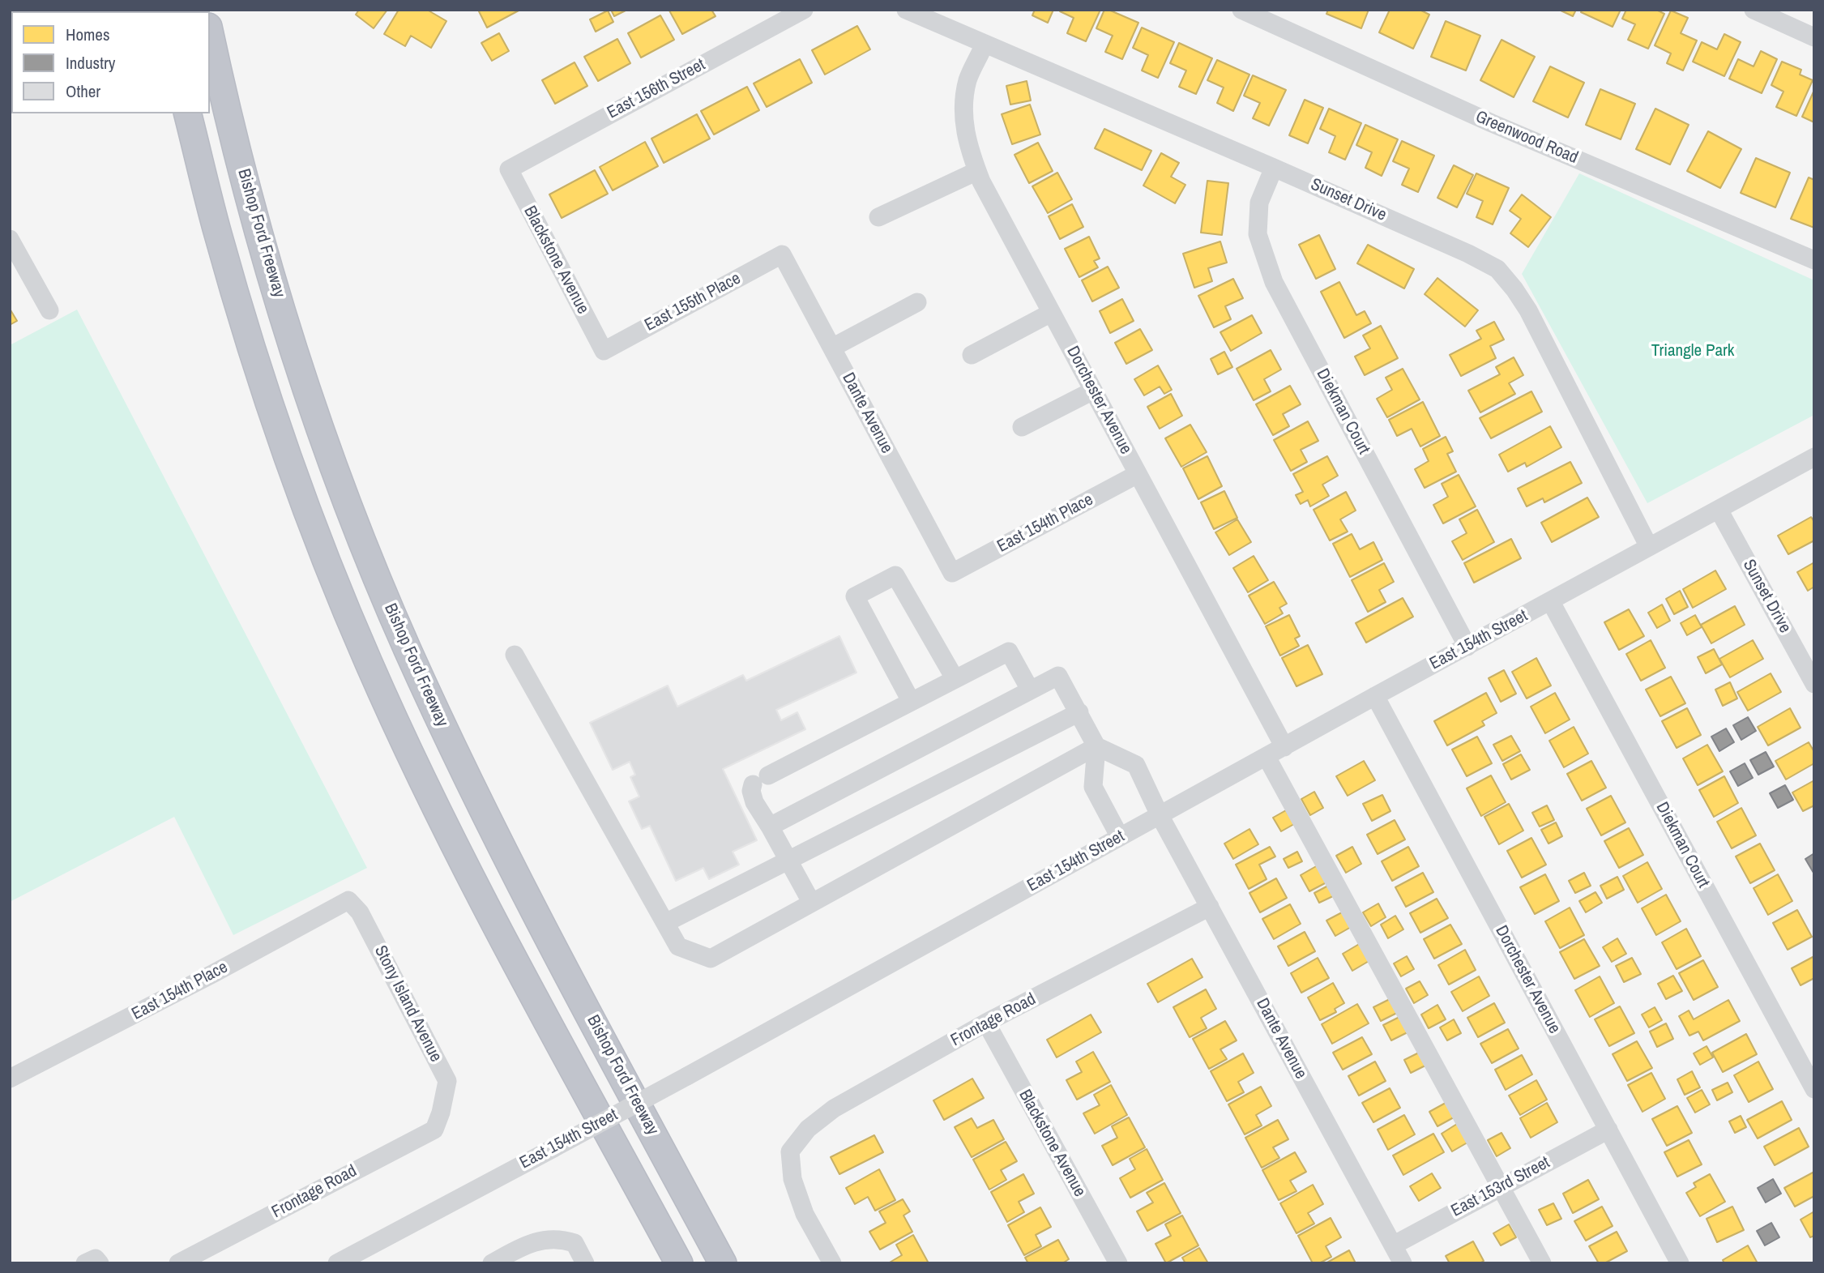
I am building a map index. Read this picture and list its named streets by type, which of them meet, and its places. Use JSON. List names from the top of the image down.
{
  "streets": {
    "highway": ["Bishop Ford Freeway"],
    "street": [
      "East 156th Street",
      "Greenwood Road",
      "Sunset Drive",
      "Blackstone Avenue",
      "East 155th Place",
      "Dorchester Avenue",
      "Diekman Court",
      "Dante Avenue",
      "East 154th Place",
      "East 154th Street",
      "Stony Island Avenue",
      "Frontage Road",
      "East 153rd Street"
    ]
  },
  "crossings": [
    ["East 156th Street", "Blackstone Avenue"],
    ["Sunset Drive", "Dorchester Avenue"],
    ["Sunset Drive", "Diekman Court"],
    ["Sunset Drive", "East 154th Street"],
    ["Blackstone Avenue", "East 155th Place"],
    ["Blackstone Avenue", "Frontage Road"],
    ["East 155th Place", "Dante Avenue"],
    ["Dorchester Avenue", "East 154th Place"],
    ["Dorchester Avenue", "East 154th Street"],
    ["Dorchester Avenue", "East 153rd Street"],
    ["Diekman Court", "East 154th Street"],
    ["Dante Avenue", "East 154th Place"],
    ["Dante Avenue", "East 154th Street"],
    ["Dante Avenue", "Frontage Road"],
    ["Dante Avenue", "East 153rd Street"],
    ["East 154th Place", "Stony Island Avenue"],
    ["Stony Island Avenue", "Frontage Road"]
  ],
  "parks": ["Triangle Park"],
  "legend": ["Homes", "Industry", "Other"]
}
